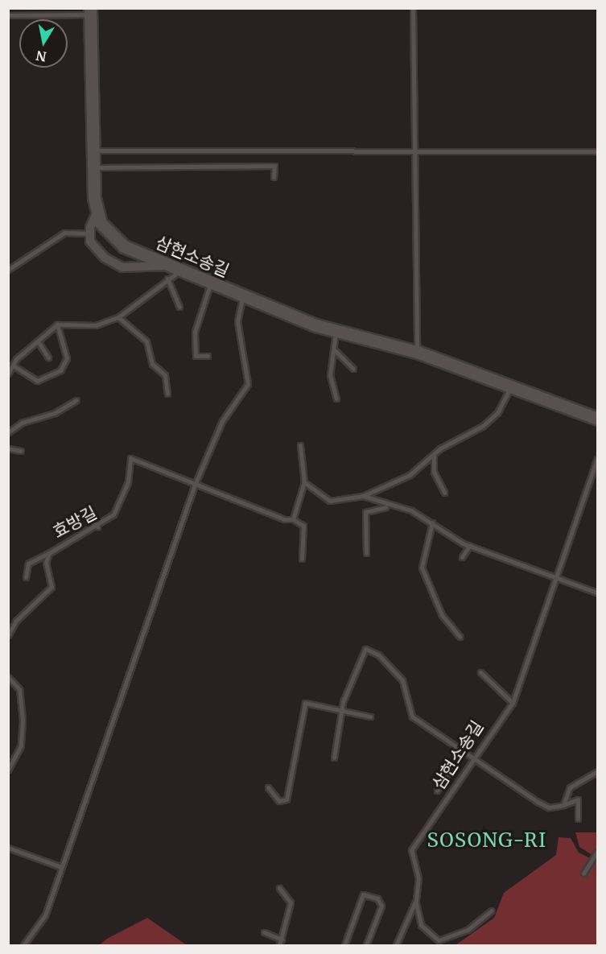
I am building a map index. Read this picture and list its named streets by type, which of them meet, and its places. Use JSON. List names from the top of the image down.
{
  "streets": {
    "street": ["삼현소송길"],
    "lane": ["효방길"]
  },
  "districts": ["SOSONG-RI"],
  "north": "bottom"
}
